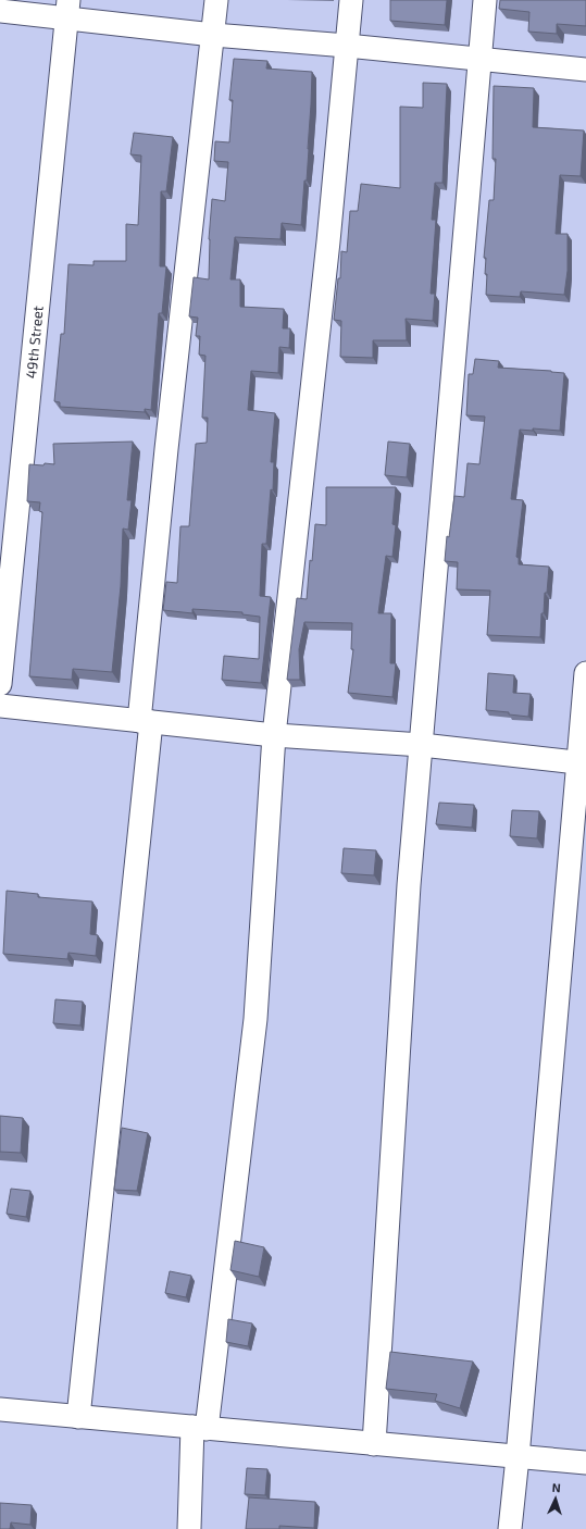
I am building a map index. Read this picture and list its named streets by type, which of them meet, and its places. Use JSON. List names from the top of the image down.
{
  "streets": {
    "street": ["49th Street"]
  },
  "north": "top"
}
